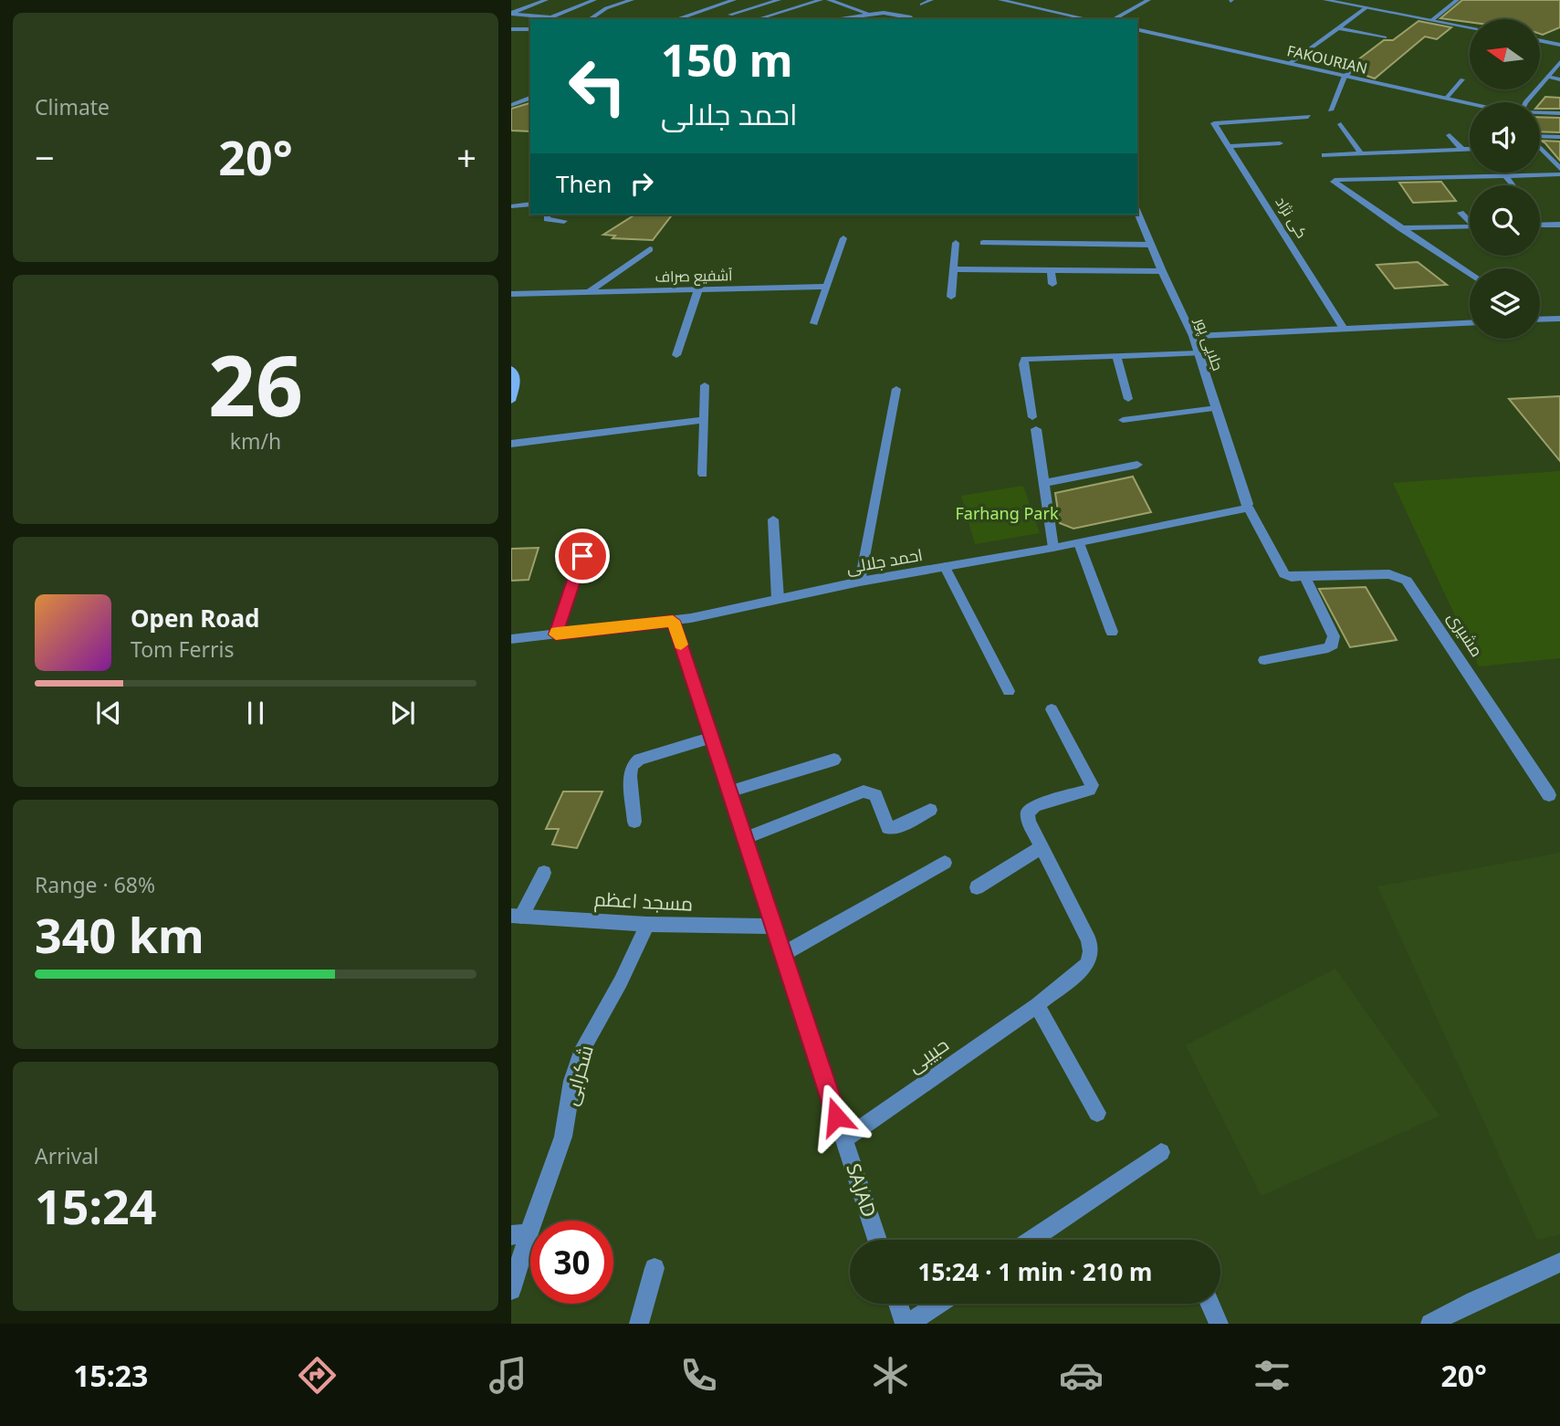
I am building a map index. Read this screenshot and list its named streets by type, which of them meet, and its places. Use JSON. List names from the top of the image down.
{
  "streets": {
    "street": [
      "FAKOURIAN",
      "کی نژاد",
      "آشفیع صراف",
      "جلایی پور",
      "احمد جلالی",
      "مشیری",
      "مسجد اعظم",
      "حبیبی",
      "شکرابی",
      "SAJAD"
    ]
  },
  "crossings": [
    ["جلایی پور", "احمد جلالی"],
    ["جلایی پور", "مشیری"],
    ["احمد جلالی", "مشیری"],
    ["احمد جلالی", "SAJAD"],
    ["مسجد اعظم", "شکرابی"],
    ["مسجد اعظم", "SAJAD"],
    ["حبیبی", "SAJAD"]
  ],
  "parks": ["Farhang Park"],
  "north": "left",
  "page": {
    "tile": [
      "Climate",
      ["26", "km/h"],
      ["Range · 68%", "340 km"],
      ["Arrival", "15:24"]
    ],
    "turn": ["150 m", "احمد جلالی"],
    "heat": ["−", "20°", "+"],
    "then": "Then",
    "song": ["Open Road", "Tom Ferris"],
    "limit": "30",
    "trip": "15:24 · 1 min · 210 m",
    "tabs": ["15:23", "20°"]
  }
}
